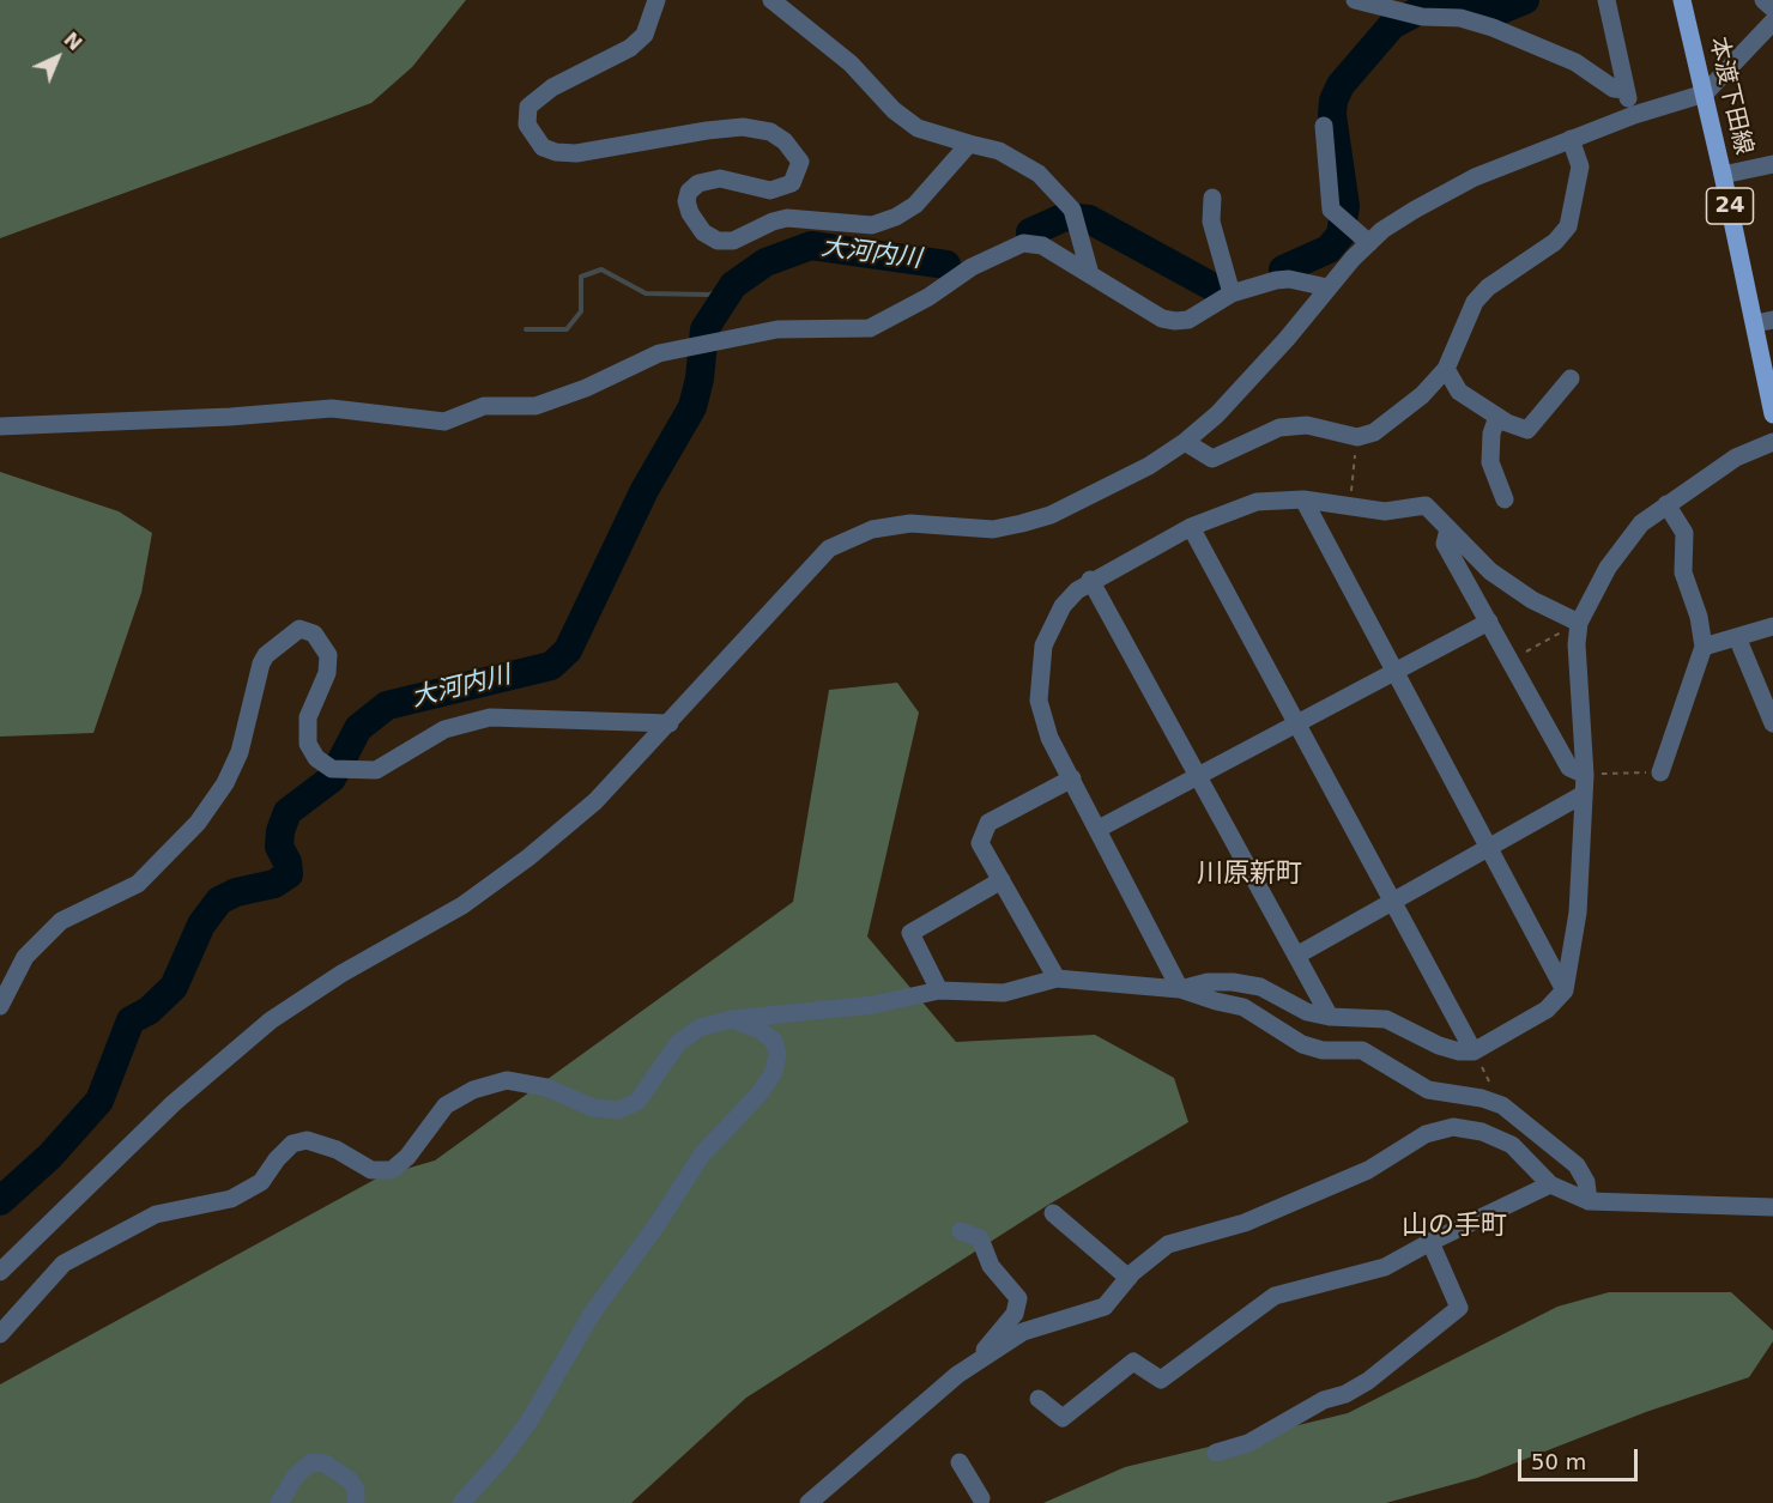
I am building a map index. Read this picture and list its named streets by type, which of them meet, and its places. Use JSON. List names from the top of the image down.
{
  "streets": {
    "main road": ["本渡下田線", "24"]
  },
  "districts": ["川原新町", "山の手町"],
  "water": ["大河内川"],
  "scale_bar": "50 m",
  "north": "top right"
}
